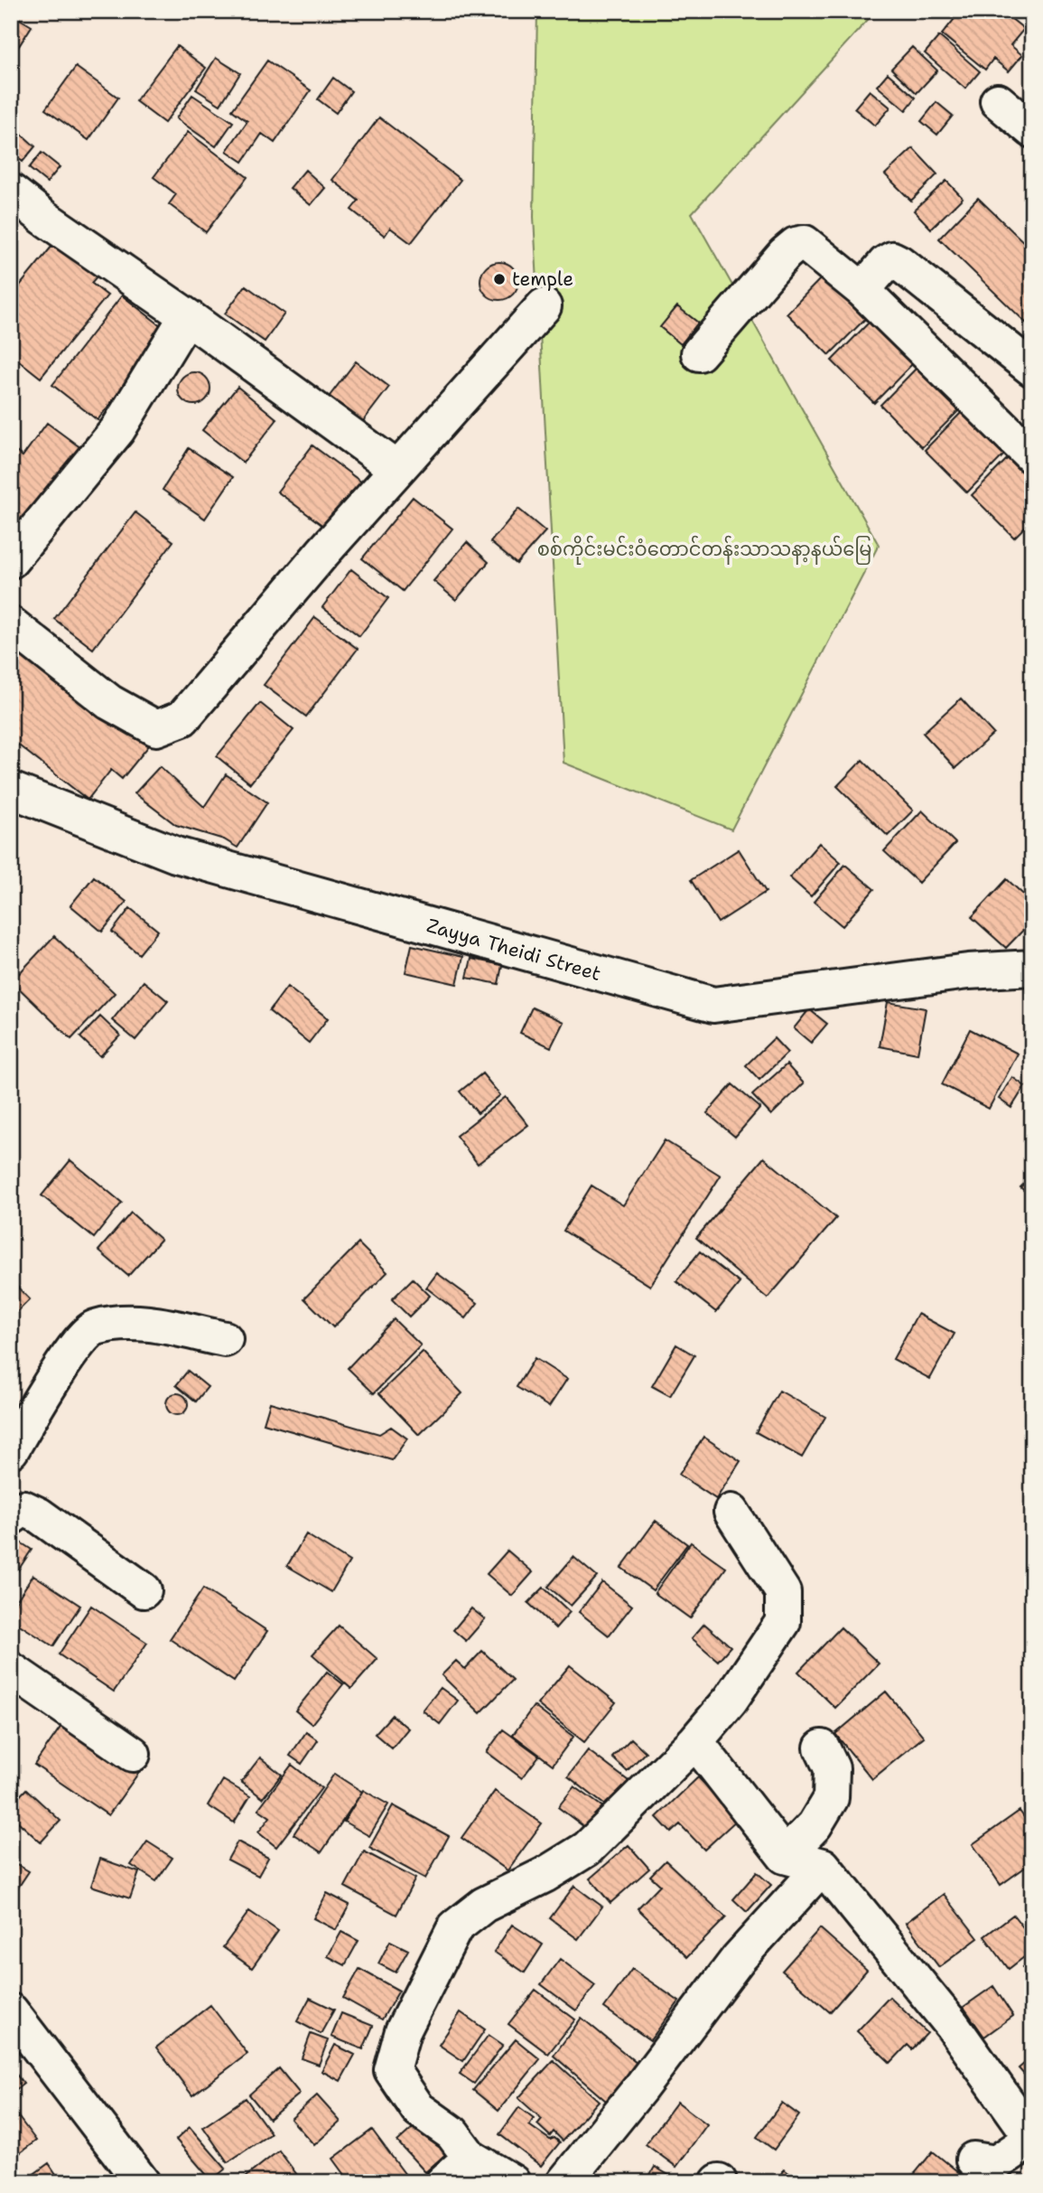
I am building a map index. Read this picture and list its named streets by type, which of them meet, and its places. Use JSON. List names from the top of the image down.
{
  "streets": {
    "street": ["Zayya Theidi Street"]
  },
  "parks": ["စစ်ကိုင်းမင်းဝံတောင်တန်းသာသနာ့နယ်မြေ"],
  "places": ["temple"]
}
